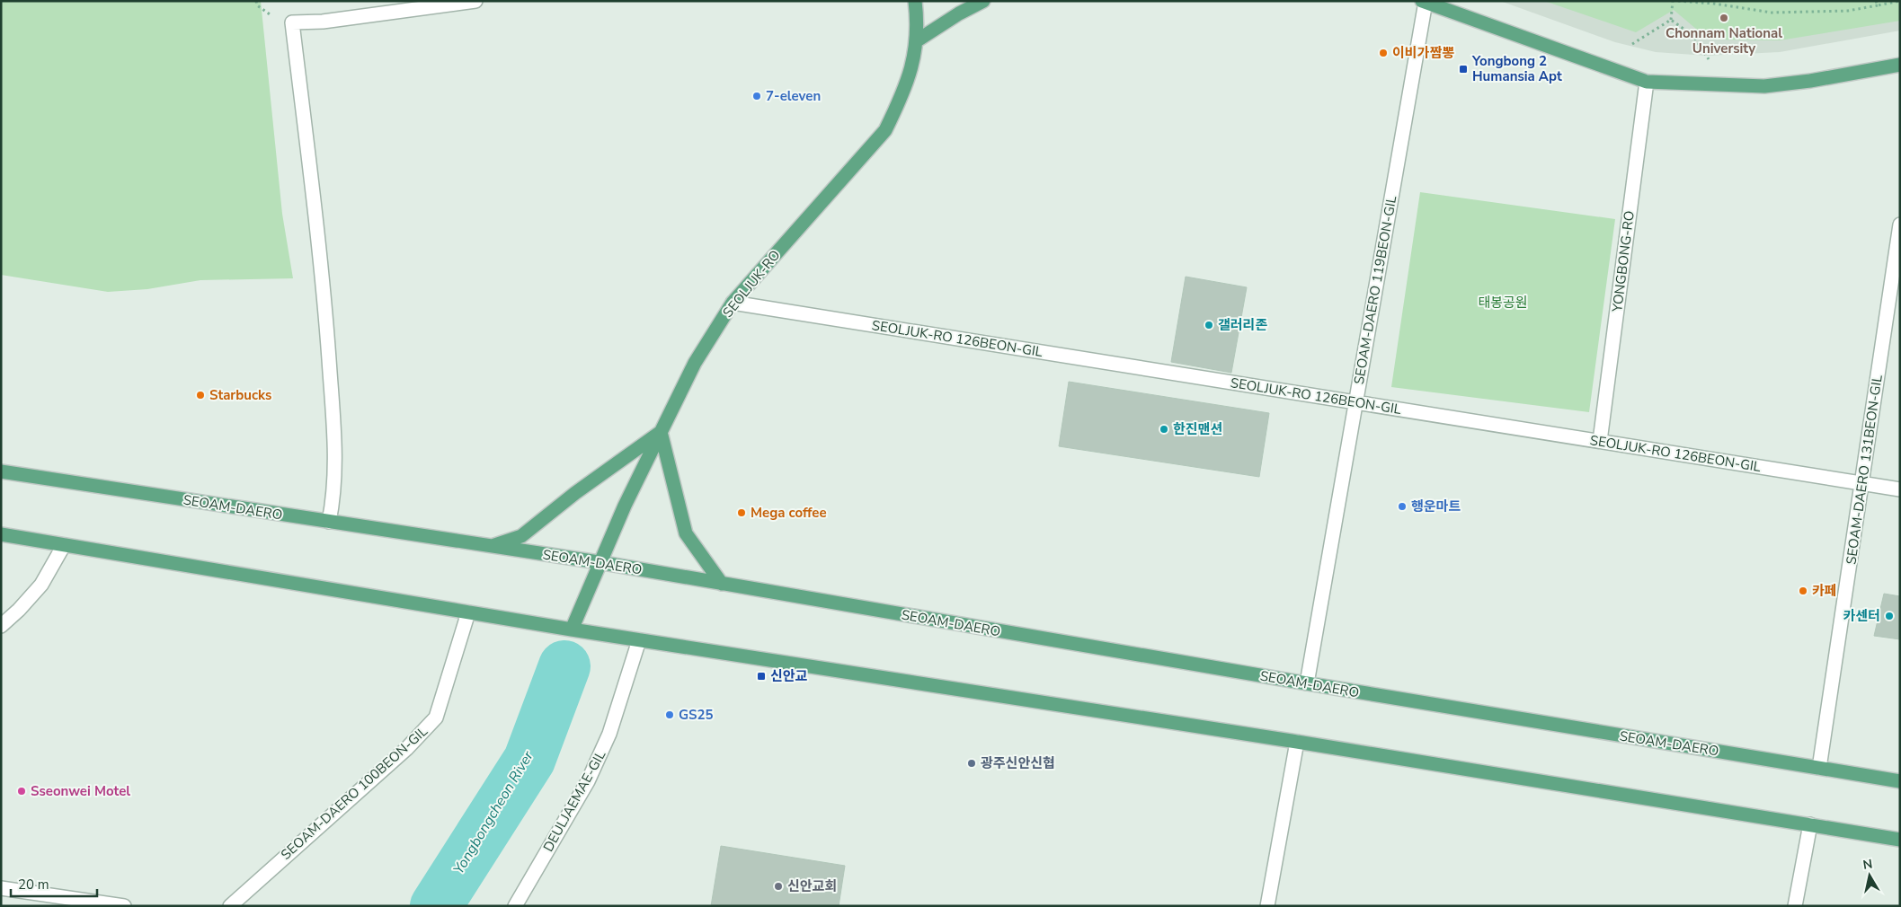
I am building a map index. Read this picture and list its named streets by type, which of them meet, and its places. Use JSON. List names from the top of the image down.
{
  "streets": {
    "main road": ["SEOLJUK-RO", "SEOAM-DAERO"],
    "street": [
      "YONGBONG-RO",
      "SEOAM-DAERO 119BEON-GIL",
      "SEOLJUK-RO 126BEON-GIL",
      "SEOAM-DAERO 131BEON-GIL",
      "SEOAM-DAERO 100BEON-GIL",
      "DEULJAEMAE-GIL"
    ]
  },
  "crossings": [
    ["YONGBONG-RO", "SEOLJUK-RO 126BEON-GIL"],
    ["SEOLJUK-RO", "SEOLJUK-RO 126BEON-GIL"],
    ["SEOLJUK-RO", "SEOAM-DAERO"],
    ["SEOAM-DAERO 119BEON-GIL", "SEOLJUK-RO 126BEON-GIL"],
    ["SEOAM-DAERO 119BEON-GIL", "SEOAM-DAERO"],
    ["SEOLJUK-RO 126BEON-GIL", "SEOAM-DAERO 131BEON-GIL"],
    ["SEOAM-DAERO 131BEON-GIL", "SEOAM-DAERO"]
  ],
  "water": ["Yongbongcheon River"],
  "parks": ["태봉공원"],
  "places": {
    "other": [
      "Chonnam National University",
      "이비가짬뽕",
      "7-eleven",
      "갤러리존",
      "Starbucks",
      "한진맨션",
      "행운마트",
      "Mega coffee",
      "카페",
      "카센터",
      "GS25",
      "광주신안신협",
      "Sseonwei Motel",
      "신안교회"
    ],
    "transit": ["Yongbong 2 Humansia Apt", "신안교"]
  },
  "scale_bar": "20 m",
  "north": "top"
}
